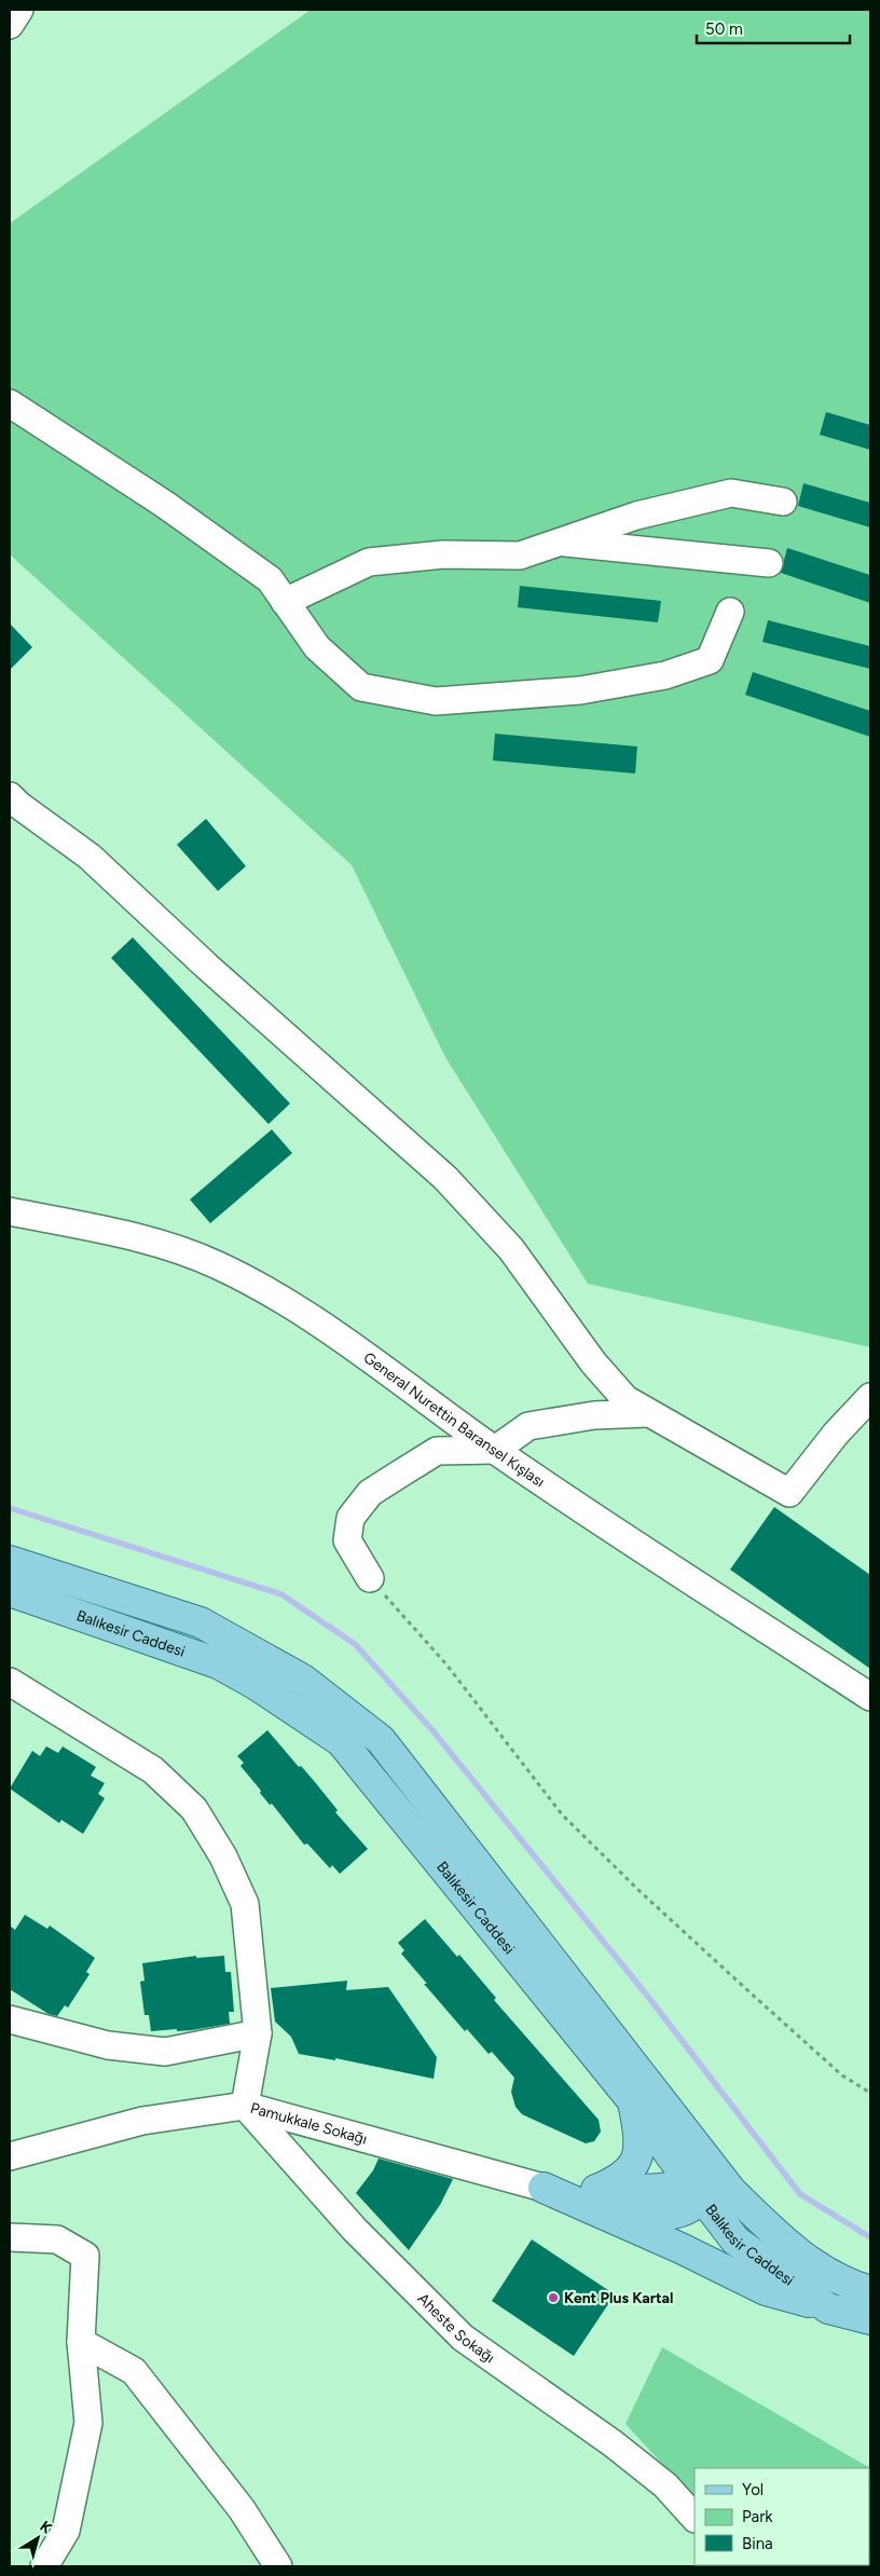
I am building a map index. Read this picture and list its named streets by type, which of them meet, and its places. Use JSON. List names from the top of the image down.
{
  "streets": {
    "main road": ["Balıkesir Caddesi"],
    "street": ["General Nurettin Baransel Kışlası", "Pamukkale Sokağı", "Aheste Sokağı"]
  },
  "crossings": [
    ["Pamukkale Sokağı", "Aheste Sokağı"]
  ],
  "places": ["Kent Plus Kartal"],
  "legend": ["Yol", "Park", "Bina"],
  "scale_bar": "50 m",
  "north": "top right"
}
